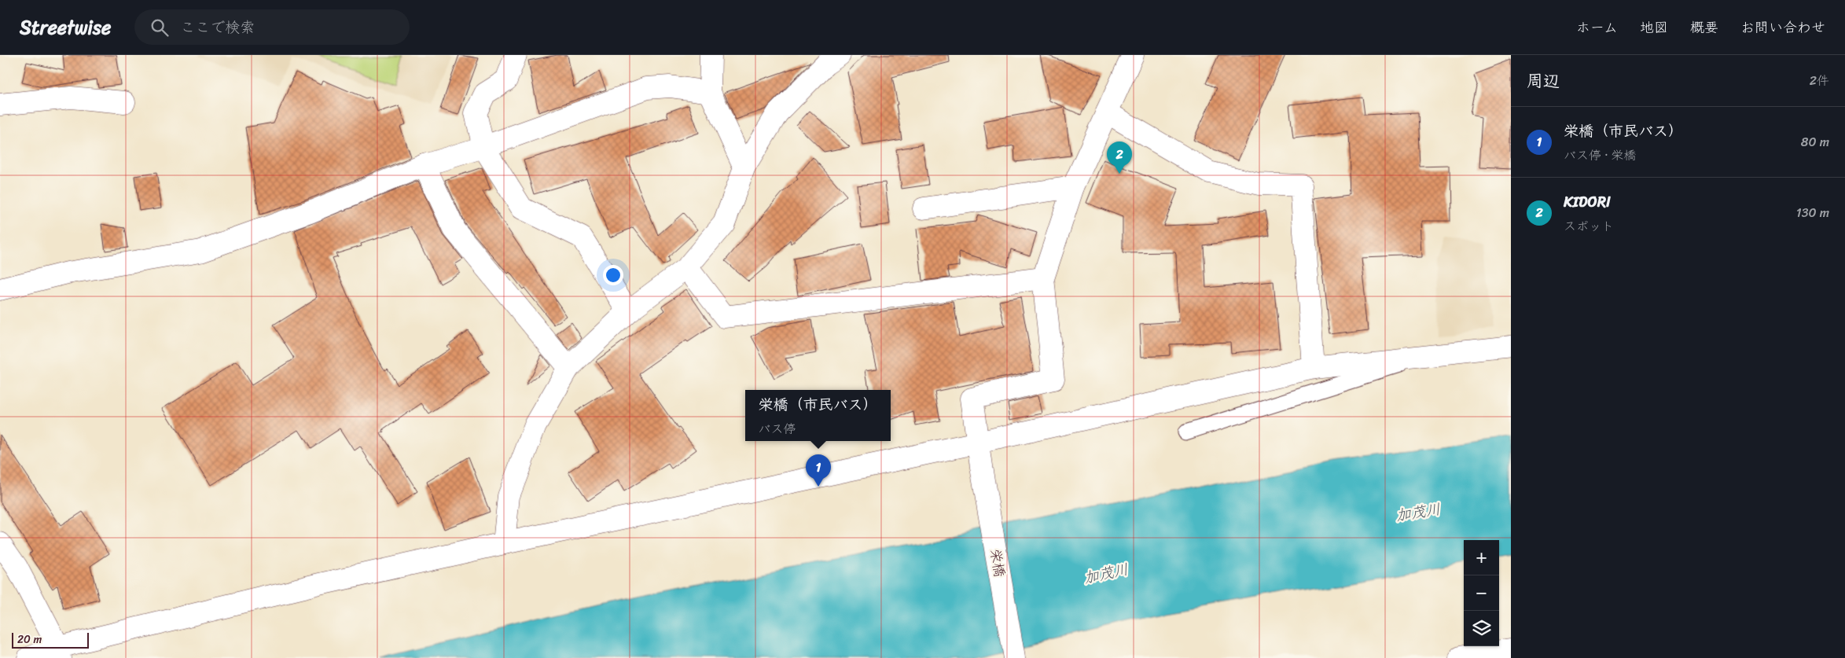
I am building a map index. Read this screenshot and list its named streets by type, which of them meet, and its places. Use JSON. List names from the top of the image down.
{
  "streets": {
    "street": ["栄橋"]
  },
  "water": ["加茂川"],
  "scale_bar": "20 m",
  "page": {
    "header": "Streetwise",
    "search": "ここで検索",
    "nav": [
      "ホーム",
      "地図",
      "概要",
      "お問い合わせ"
    ],
    "heading": ["周辺", "2件"],
    "list": [
      {
        "mark": "1",
        "name": "栄橋（市民バス）",
        "note": "バス停 · 栄橋",
        "value": "80 m"
      },
      {
        "mark": "2",
        "name": "KIDORI",
        "note": "スポット",
        "value": "130 m"
      }
    ],
    "pins": ["2", "1"],
    "popup": ["栄橋（市民バス）", "バス停"],
    "map_buttons": ["+", "−"],
    "scale": "20 m"
  }
}
